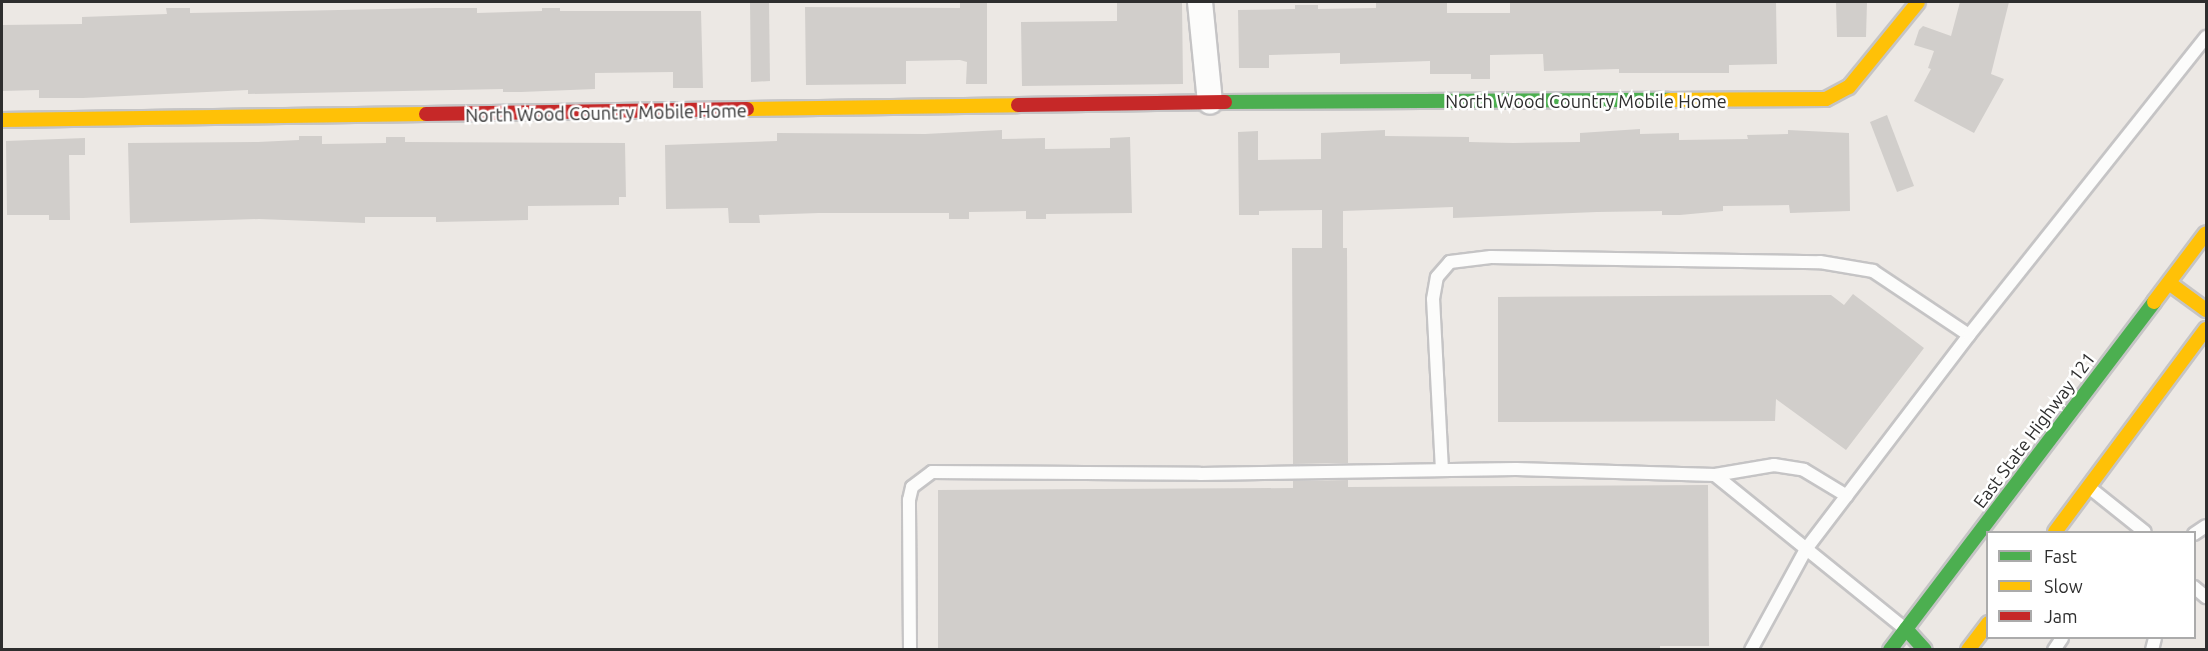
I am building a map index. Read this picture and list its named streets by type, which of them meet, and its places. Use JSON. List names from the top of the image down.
{
  "streets": {
    "street": ["North Wood Country Mobile Home", "East State Highway 121"]
  },
  "legend": ["Fast", "Slow", "Jam"]
}
